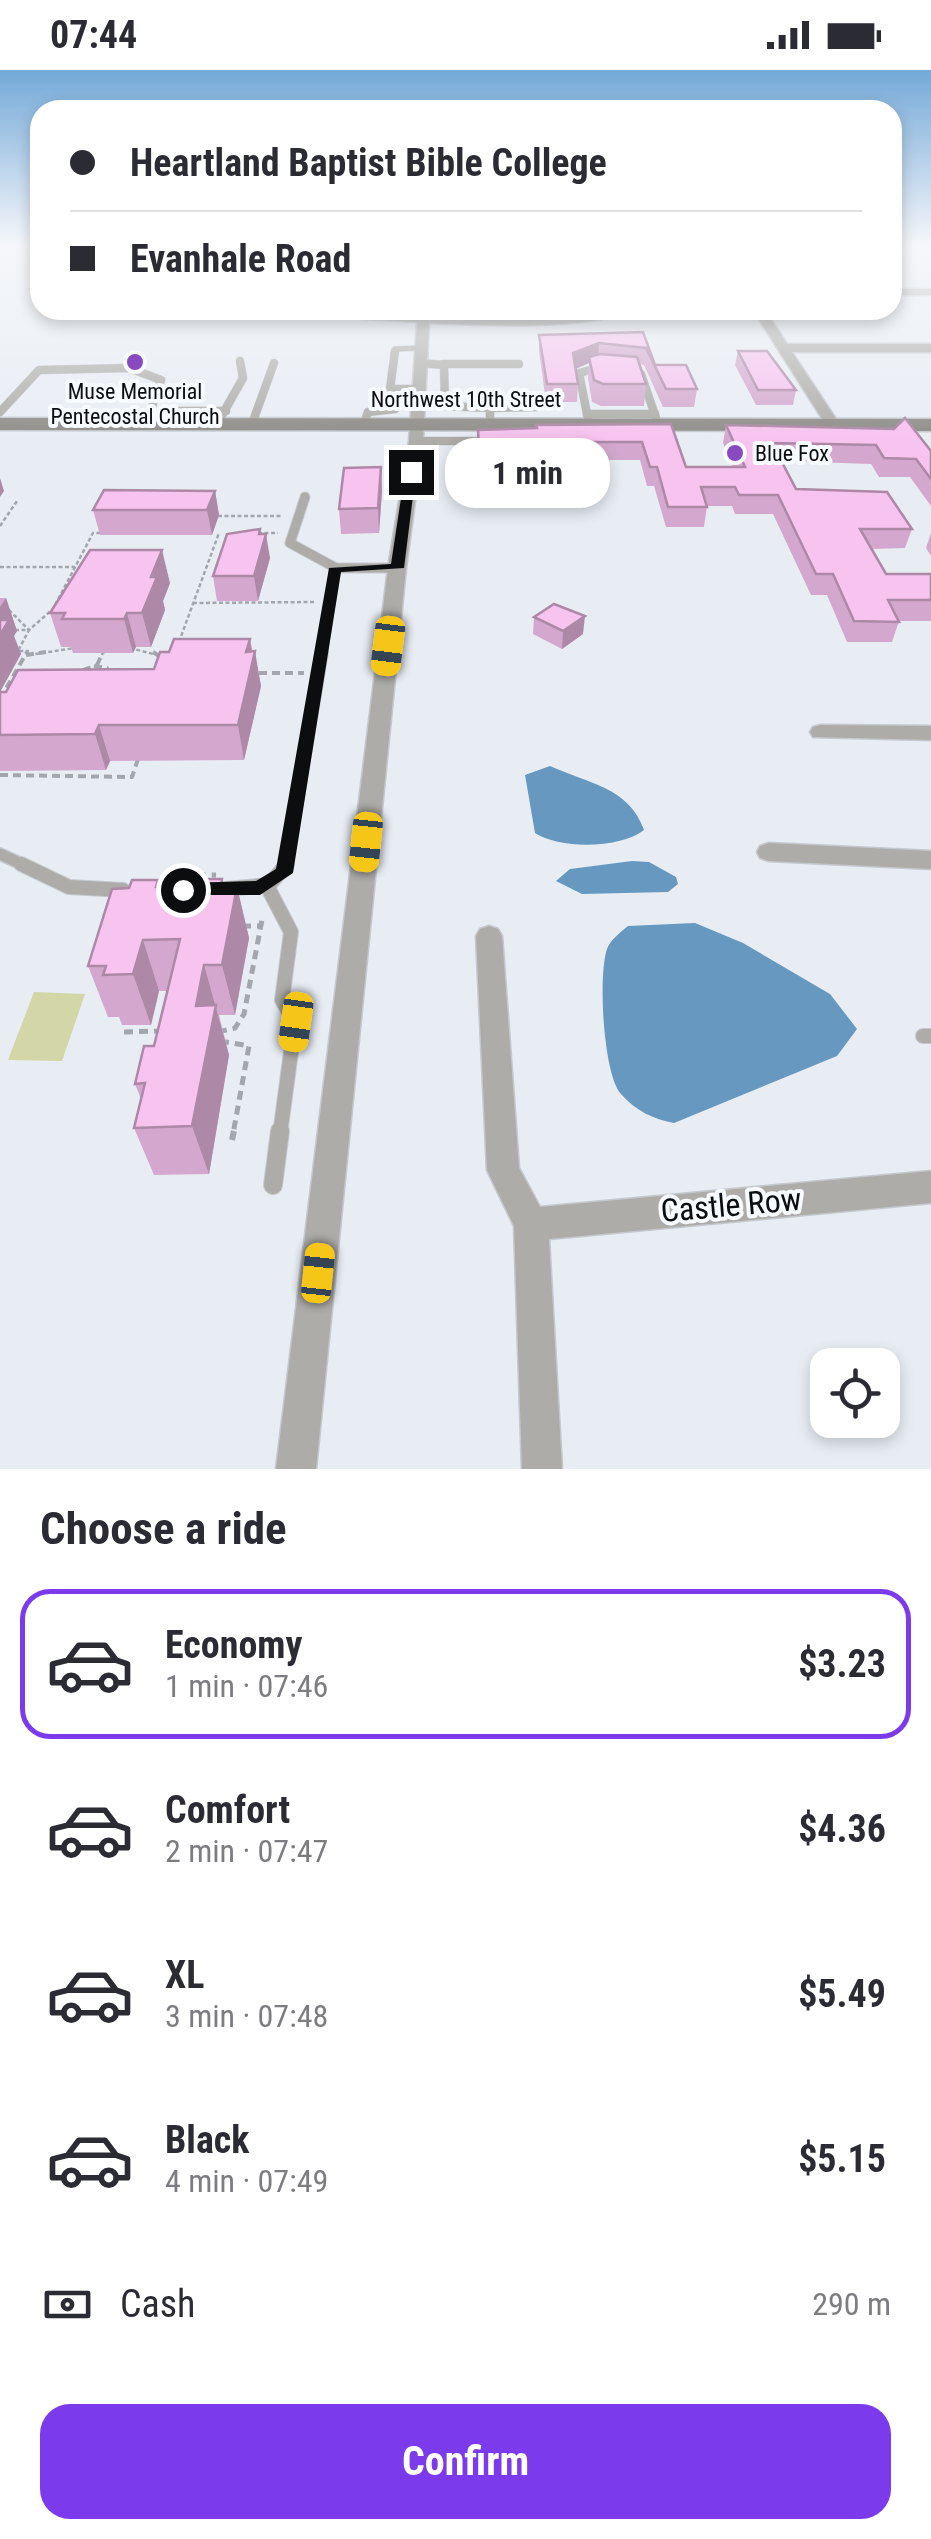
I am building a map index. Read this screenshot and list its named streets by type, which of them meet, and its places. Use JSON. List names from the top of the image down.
{
  "streets": {
    "main road": ["Northwest 10th Street"],
    "street": ["Castle Row"]
  },
  "places": ["Muse Memorial Pentecostal Church", "Blue Fox"],
  "page": {
    "status": "07:44",
    "banner": ["Heartland Baptist Bible College", "Evanhale Road"],
    "bubble": "1 min",
    "heading": "Choose a ride",
    "list": [
      {
        "name": "Economy",
        "note": "1 min · 07:46",
        "value": "$3.23"
      },
      {
        "name": "Comfort",
        "note": "2 min · 07:47",
        "value": "$4.36"
      },
      {
        "name": "XL",
        "note": "3 min · 07:48",
        "value": "$5.49"
      },
      {
        "name": "Black",
        "note": "4 min · 07:49",
        "value": "$5.15"
      }
    ],
    "pay": ["Cash", "290 m"],
    "buttons": "Confirm"
  }
}
